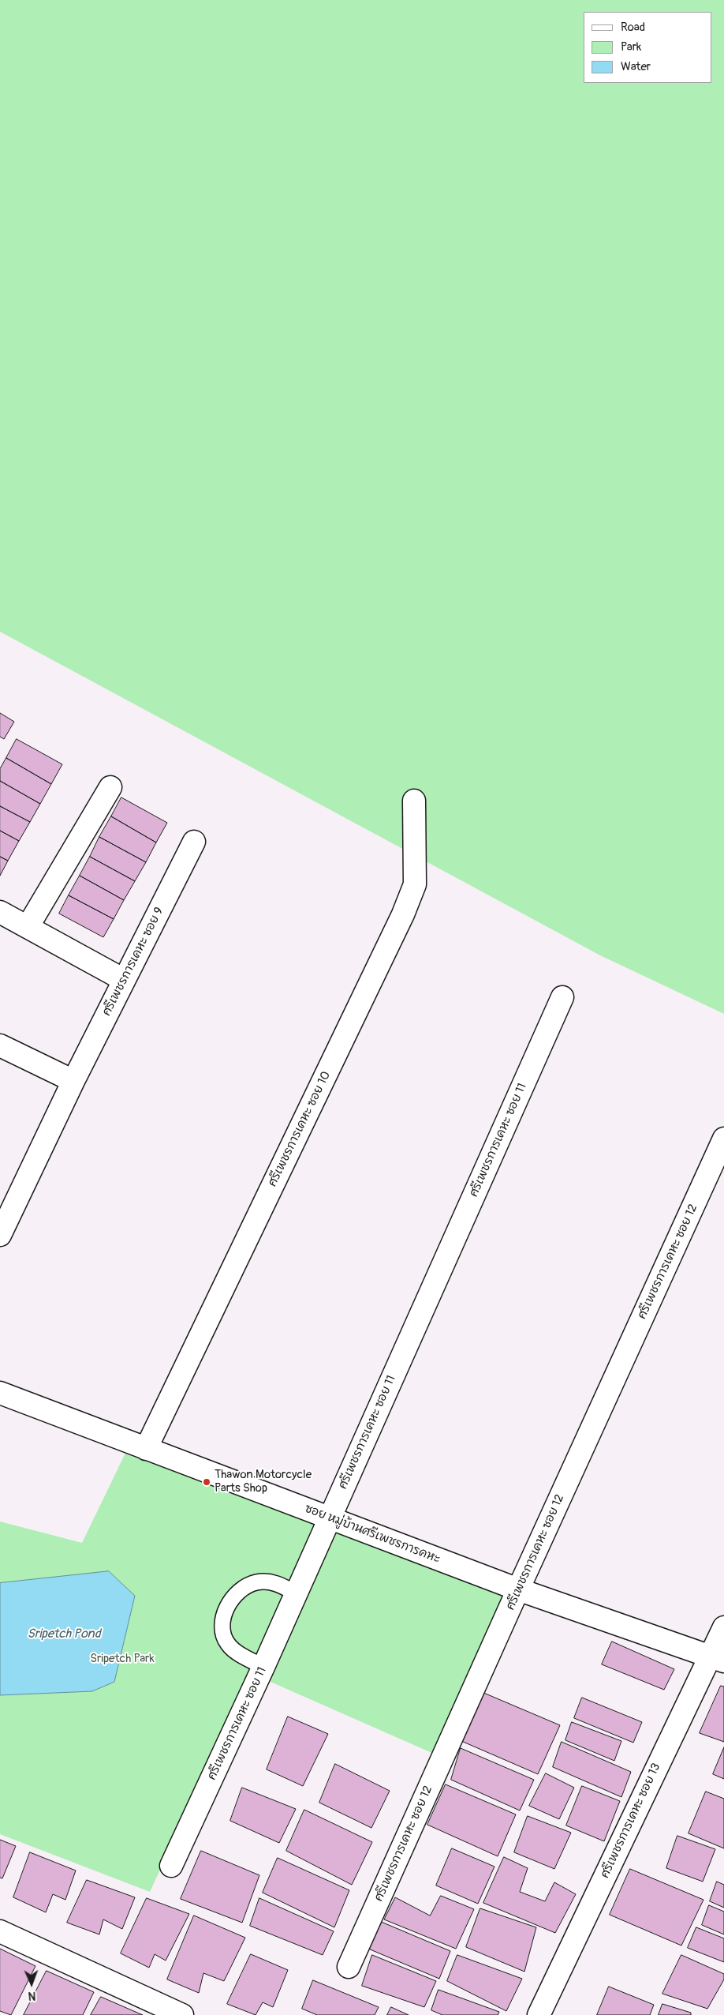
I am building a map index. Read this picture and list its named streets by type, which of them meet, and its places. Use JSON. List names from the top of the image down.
{
  "streets": {
    "street": [
      "ศรีเพชรการเคหะ ซอย 9",
      "ศรีเพชรการเคหะ ซอย 10",
      "ศรีเพชรการเคหะ ซอย 11",
      "ศรีเพชรการเคหะ ซอย 12",
      "ซอย หมู่บ้านศรีเพชรการคหะ",
      "ศรีเพชรการเคหะ ซอย 13"
    ]
  },
  "crossings": [
    ["ศรีเพชรการเคหะ ซอย 10", "ซอย หมู่บ้านศรีเพชรการคหะ"],
    ["ศรีเพชรการเคหะ ซอย 11", "ซอย หมู่บ้านศรีเพชรการคหะ"],
    ["ศรีเพชรการเคหะ ซอย 12", "ซอย หมู่บ้านศรีเพชรการคหะ"],
    ["ซอย หมู่บ้านศรีเพชรการคหะ", "ศรีเพชรการเคหะ ซอย 13"]
  ],
  "water": ["Sripetch Pond"],
  "parks": ["Sripetch Park"],
  "places": ["Thawon Motorcycle Parts Shop"],
  "legend": ["Road", "Park", "Water"],
  "north": "bottom"
}
